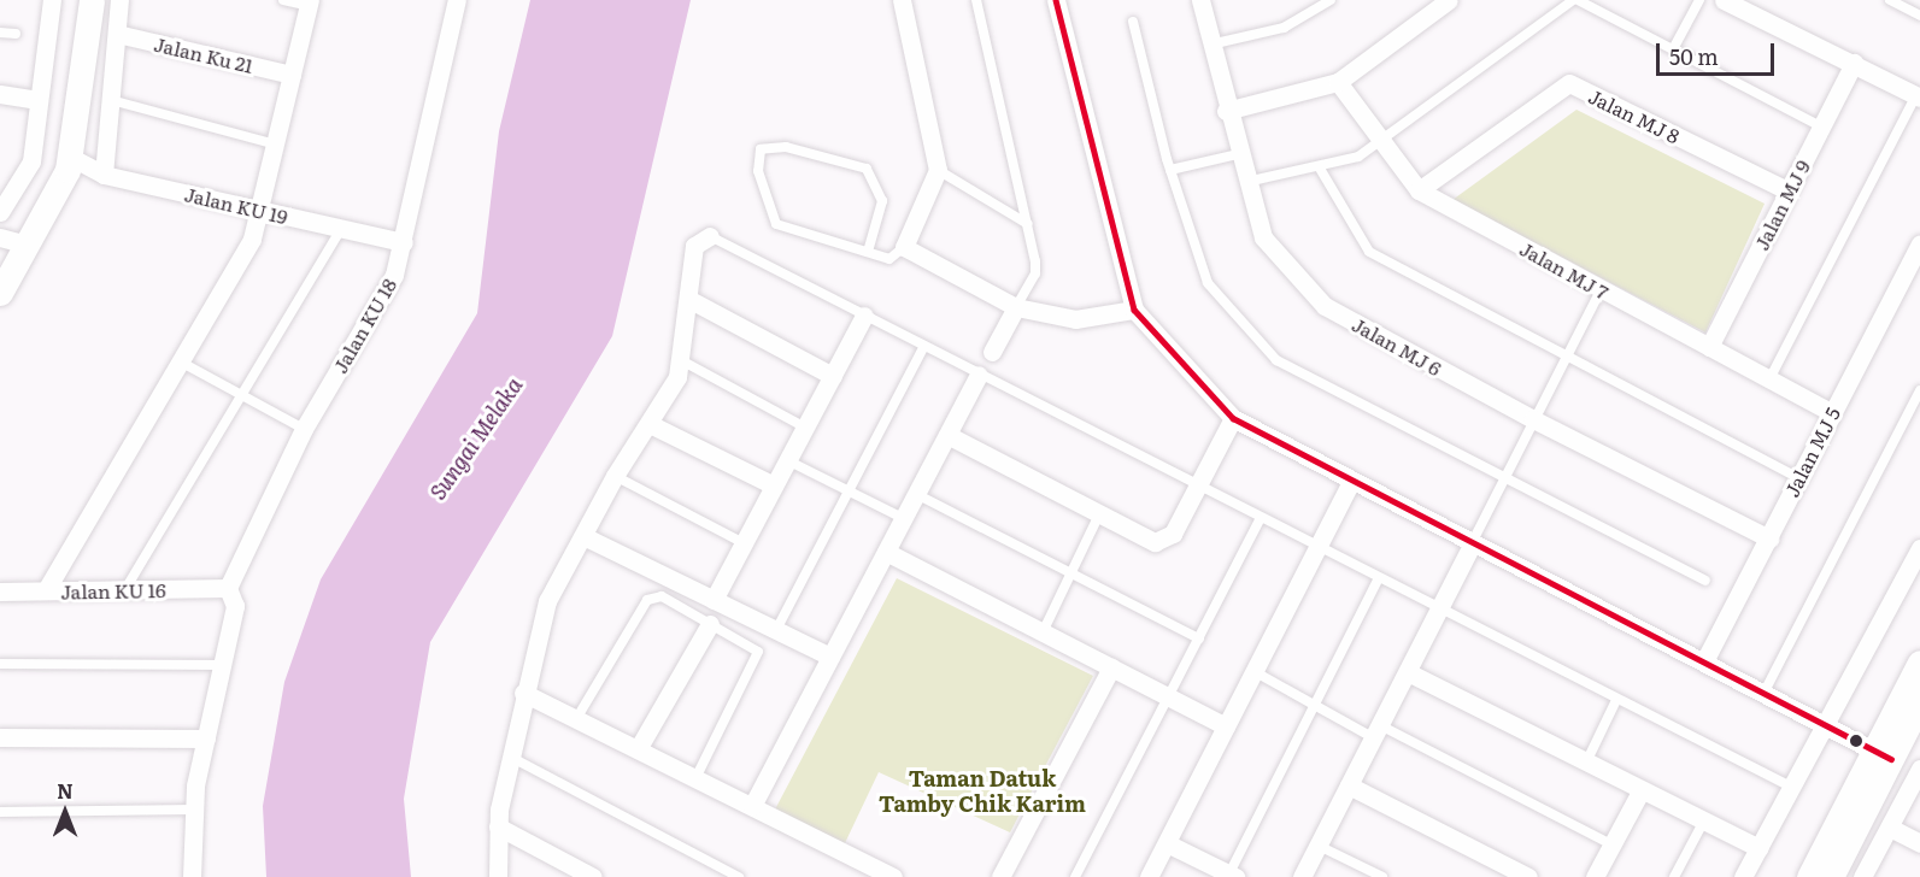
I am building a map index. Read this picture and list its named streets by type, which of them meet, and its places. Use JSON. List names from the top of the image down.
{
  "streets": {
    "street": [
      "Jalan Ku 21",
      "Jalan MJ 8",
      "Jalan KU 19",
      "Jalan MJ 9",
      "Jalan MJ 7",
      "Jalan KU 18",
      "Jalan MJ 6",
      "Jalan MJ 5",
      "Jalan KU 16"
    ]
  },
  "crossings": [
    ["Jalan MJ 8", "Jalan MJ 9"],
    ["Jalan MJ 8", "Jalan MJ 7"],
    ["Jalan KU 19", "Jalan KU 18"],
    ["Jalan MJ 9", "Jalan MJ 7"],
    ["Jalan MJ 7", "Jalan MJ 5"],
    ["Jalan KU 18", "Jalan KU 16"],
    ["Jalan MJ 6", "Jalan MJ 5"]
  ],
  "districts": ["Taman Datuk Tamby Chik Karim"],
  "water": ["Sungai Melaka"],
  "scale_bar": "50 m",
  "north": "top"
}
